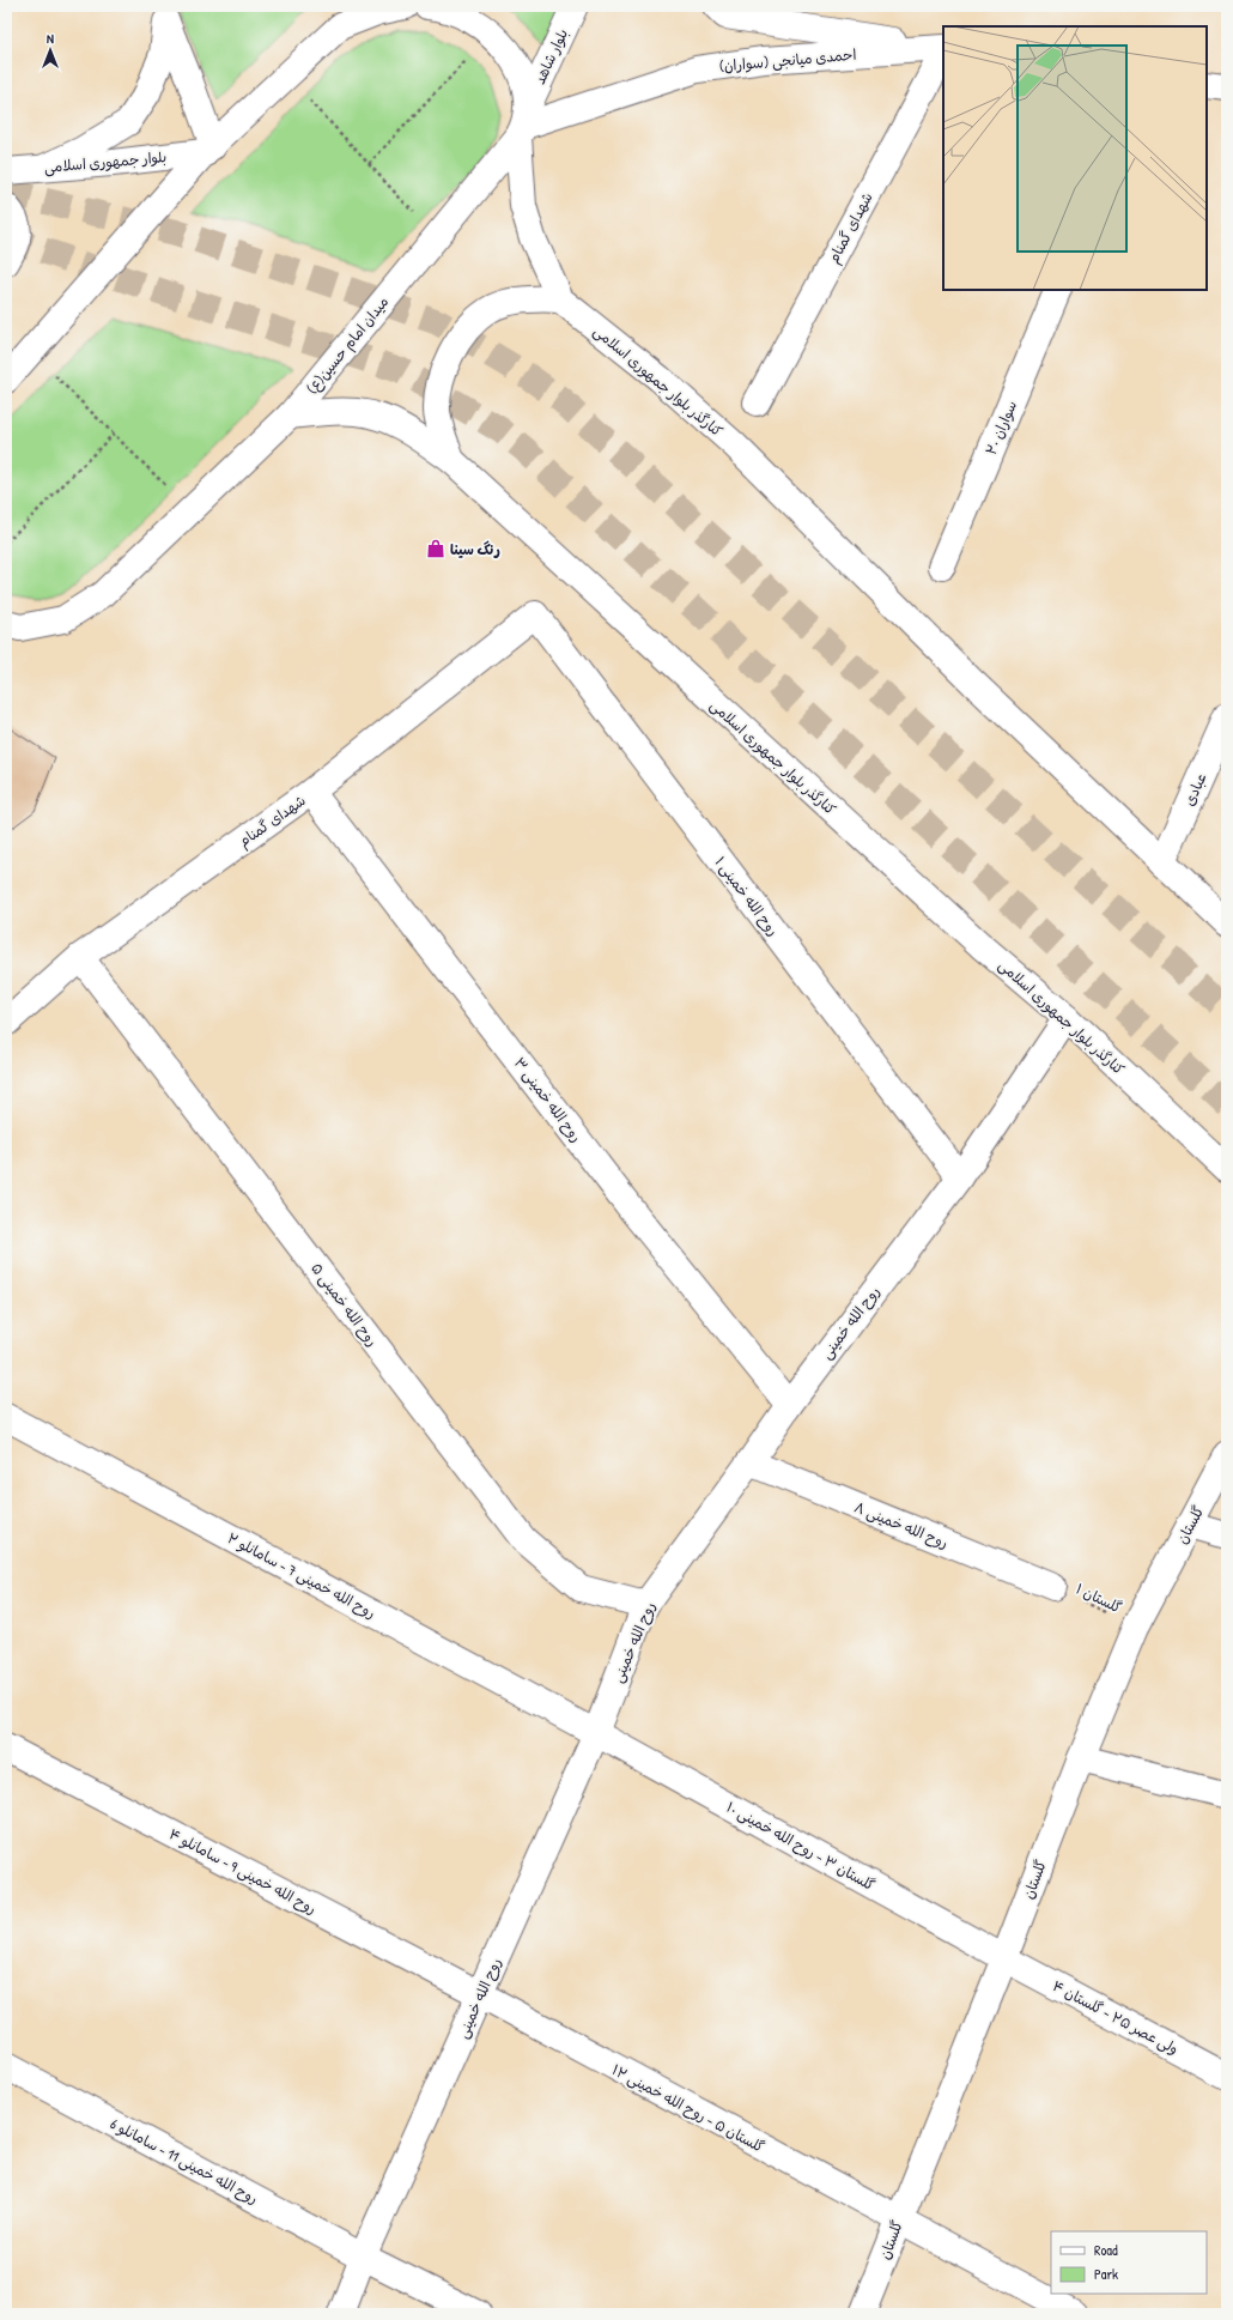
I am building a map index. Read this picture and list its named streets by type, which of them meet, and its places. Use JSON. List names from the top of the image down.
{
  "streets": {
    "street": [
      "بلوار شاهد",
      "احمدی میانجی (سواران)",
      "بلوار جمهوری اسلامی",
      "شهدای گمنام",
      "میدان امام حسین(ع)",
      "کنارگذر بلوار جمهوری اسلامی",
      "سواران ۲۰",
      "عبادی",
      "روح الله خمینی ۱",
      "روح الله خمینی ۳",
      "روح الله خمینی ۵",
      "روح الله خمینی",
      "روح الله خمینی ۸",
      "گلستان",
      "روح الله خمینی 7 - سامانلو ۲",
      "گلستان ۳ - روح الله خمینی ۱۰",
      "روح الله خمینی 9 - سامانلو ۴",
      "ولی عصر ۲۵ - گلستان ۴",
      "گلستان ۵ - روح الله خمینی ۱۲",
      "روح الله خمینی 11 - سامانلو 6"
    ],
    "path": ["گلستان ۱"]
  },
  "crossings": [
    ["بلوار شاهد", "احمدی میانجی (سواران)"],
    ["بلوار شاهد", "میدان امام حسین(ع)"],
    ["بلوار شاهد", "کنارگذر بلوار جمهوری اسلامی"],
    ["احمدی میانجی (سواران)", "میدان امام حسین(ع)"],
    ["احمدی میانجی (سواران)", "کنارگذر بلوار جمهوری اسلامی"],
    ["شهدای گمنام", "روح الله خمینی ۱"],
    ["شهدای گمنام", "روح الله خمینی ۳"],
    ["شهدای گمنام", "روح الله خمینی ۵"],
    ["میدان امام حسین(ع)", "کنارگذر بلوار جمهوری اسلامی"],
    ["کنارگذر بلوار جمهوری اسلامی", "عبادی"],
    ["کنارگذر بلوار جمهوری اسلامی", "روح الله خمینی"],
    ["روح الله خمینی ۱", "روح الله خمینی"],
    ["روح الله خمینی ۳", "روح الله خمینی"],
    ["روح الله خمینی ۵", "روح الله خمینی"],
    ["روح الله خمینی", "روح الله خمینی ۸"],
    ["روح الله خمینی", "روح الله خمینی 7 - سامانلو ۲"],
    ["روح الله خمینی", "گلستان ۳ - روح الله خمینی ۱۰"],
    ["روح الله خمینی", "روح الله خمینی 9 - سامانلو ۴"],
    ["روح الله خمینی", "گلستان ۵ - روح الله خمینی ۱۲"],
    ["روح الله خمینی", "روح الله خمینی 11 - سامانلو 6"],
    ["روح الله خمینی ۸", "گلستان ۱"],
    ["گلستان", "گلستان ۱"],
    ["گلستان", "گلستان ۳ - روح الله خمینی ۱۰"],
    ["گلستان", "ولی عصر ۲۵ - گلستان ۴"],
    ["گلستان", "گلستان ۵ - روح الله خمینی ۱۲"],
    ["روح الله خمینی 7 - سامانلو ۲", "گلستان ۳ - روح الله خمینی ۱۰"],
    ["گلستان ۳ - روح الله خمینی ۱۰", "ولی عصر ۲۵ - گلستان ۴"],
    ["روح الله خمینی 9 - سامانلو ۴", "گلستان ۵ - روح الله خمینی ۱۲"]
  ],
  "places": {
    "shop": ["رنگ سینا"]
  },
  "legend": ["Road", "Park"],
  "north": "top"
}
